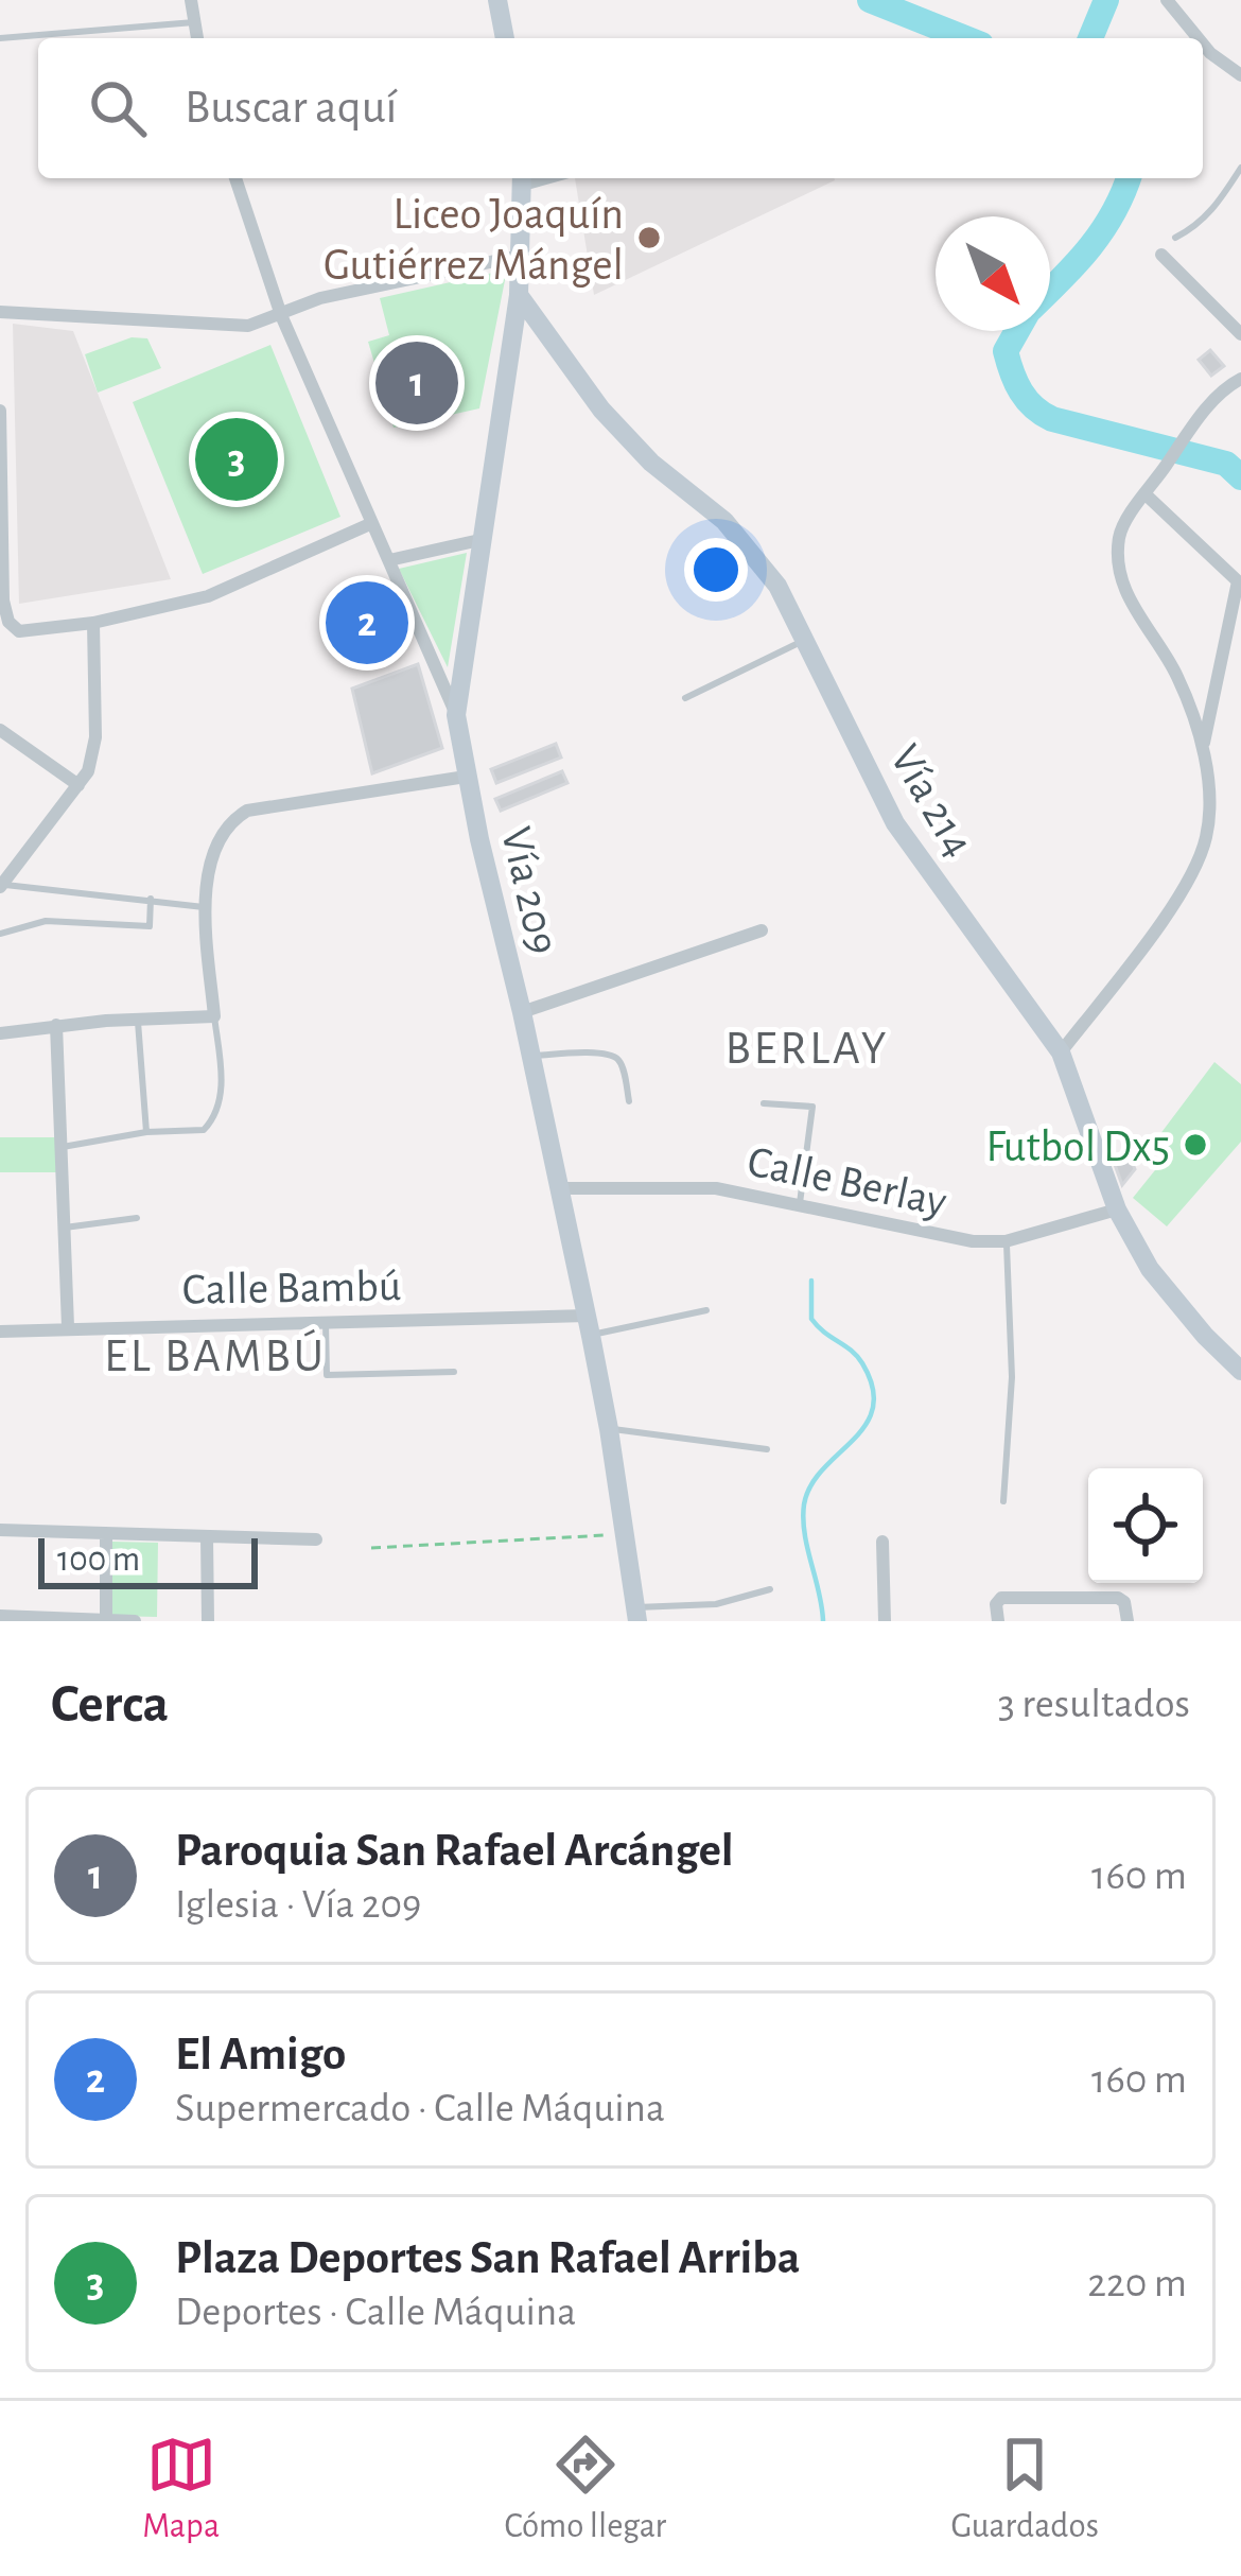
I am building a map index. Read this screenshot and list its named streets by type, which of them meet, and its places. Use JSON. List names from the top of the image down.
{
  "streets": {
    "main road": ["Vía 214", "Vía 209"],
    "street": ["Calle Berlay", "Calle Bambú"]
  },
  "crossings": [
    ["Vía 214", "Vía 209"],
    ["Vía 214", "Calle Berlay"],
    ["Vía 209", "Calle Berlay"],
    ["Vía 209", "Calle Bambú"]
  ],
  "districts": ["BERLAY", "EL BAMBÚ"],
  "places": ["Liceo Joaquín Gutiérrez Mángel", "Futbol Dx5"],
  "scale_bar": "100 m",
  "north": "bottom right",
  "page": {
    "search": "Buscar aquí",
    "pins": ["1", "3", "2"],
    "scale": "100 m",
    "heading": ["Cerca", "3 resultados"],
    "list": [
      {
        "mark": "1",
        "name": "Paroquia San Rafael Arcángel",
        "note": "Iglesia · Vía 209",
        "value": "160 m"
      },
      {
        "mark": "2",
        "name": "El Amigo",
        "note": "Supermercado · Calle Máquina",
        "value": "160 m"
      },
      {
        "mark": "3",
        "name": "Plaza Deportes San Rafael Arriba",
        "note": "Deportes · Calle Máquina",
        "value": "220 m"
      }
    ],
    "nav": ["Mapa", "Cómo llegar", "Guardados"]
  }
}
